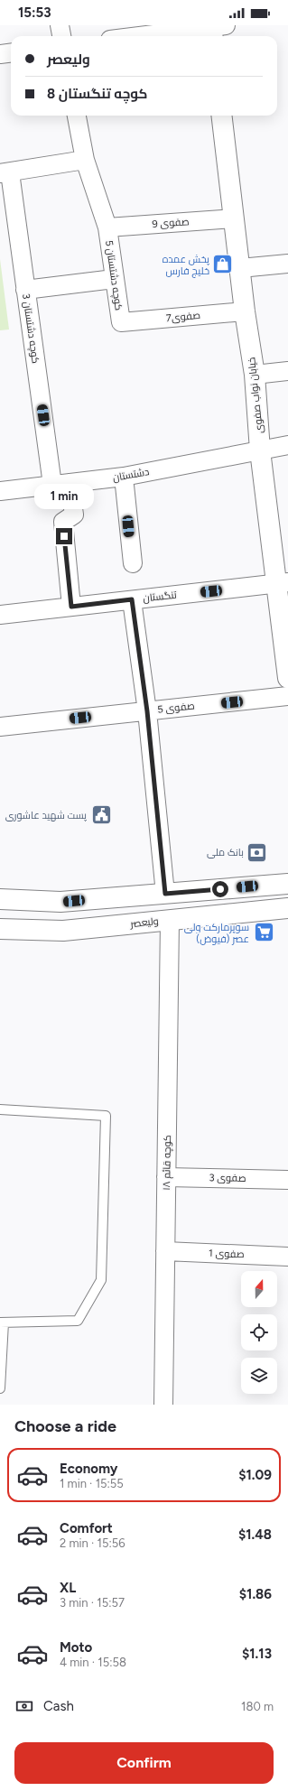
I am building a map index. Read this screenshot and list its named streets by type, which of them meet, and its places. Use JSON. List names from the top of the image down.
{
  "streets": {
    "street": [
      "صفوی 9",
      "کوچه دشتستان 5",
      "صفوی7",
      "کوچه دشتستان 3",
      "خیابان نواب صفوی",
      "دشتستان",
      "تنگستان",
      "صفوی 5",
      "ولیعصر",
      "کوچه قائم ۱۸",
      "صفوی 3",
      "صفوی 1"
    ]
  },
  "crossings": [
    ["صفوی 9", "کوچه دشتستان 5"],
    ["صفوی 9", "خیابان نواب صفوی"],
    ["کوچه دشتستان 5", "صفوی7"],
    ["صفوی7", "خیابان نواب صفوی"],
    ["کوچه دشتستان 3", "دشتستان"],
    ["کوچه دشتستان 3", "تنگستان"],
    ["خیابان نواب صفوی", "دشتستان"],
    ["خیابان نواب صفوی", "تنگستان"],
    ["ولیعصر", "کوچه قائم ۱۸"],
    ["کوچه قائم ۱۸", "صفوی 3"],
    ["کوچه قائم ۱۸", "صفوی 1"]
  ],
  "places": {
    "shop": ["پخش عمده خلیج فارس"],
    "public building": ["پست شهید عاشوری"],
    "bank": ["بانک ملی"],
    "supermarket": ["سوپرمارکت ولی عصر (فیوض)"]
  },
  "north": "top",
  "page": {
    "status": "15:53",
    "banner": ["ولیعصر", "کوچه تنگستان 8"],
    "bubble": "1 min",
    "heading": "Choose a ride",
    "list": [
      {
        "name": "Economy",
        "note": "1 min · 15:55",
        "value": "$1.09"
      },
      {
        "name": "Comfort",
        "note": "2 min · 15:56",
        "value": "$1.48"
      },
      {
        "name": "XL",
        "note": "3 min · 15:57",
        "value": "$1.86"
      },
      {
        "name": "Moto",
        "note": "4 min · 15:58",
        "value": "$1.13"
      }
    ],
    "pay": ["Cash", "180 m"],
    "buttons": "Confirm"
  }
}
